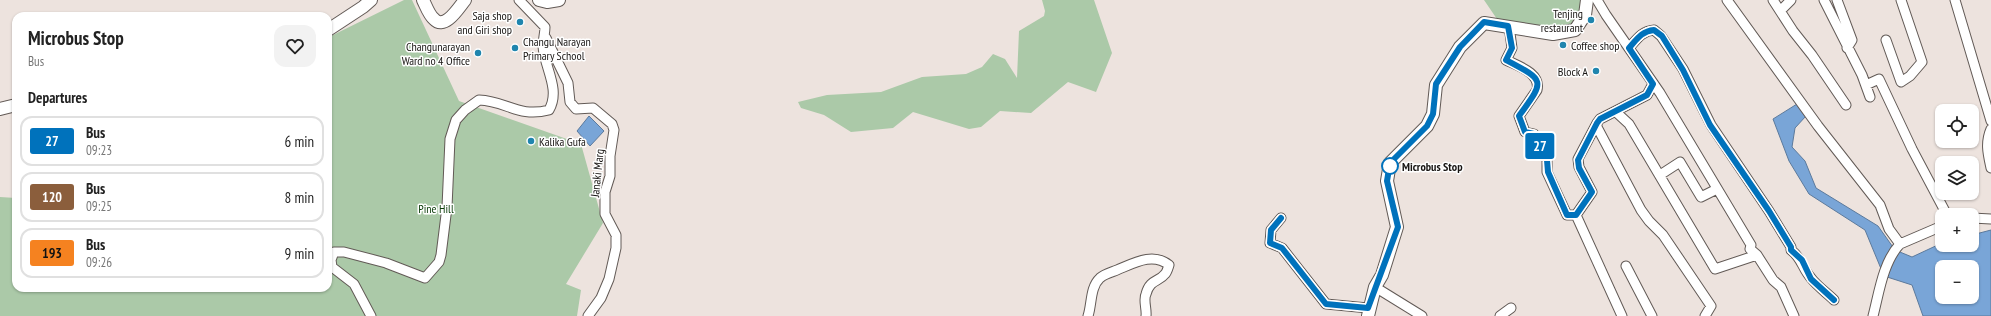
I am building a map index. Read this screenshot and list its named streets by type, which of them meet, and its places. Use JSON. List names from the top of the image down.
{
  "streets": {
    "street": ["Janaki Marg"]
  },
  "parks": ["Pine Hill"],
  "places": [
    "Tenjing restaurant",
    "Saja shop and Giri shop",
    "Coffee shop",
    "Changu Narayan Primary School",
    "Changunarayan Ward no 4 Office",
    "Block A",
    "Kalika Gufa",
    "Microbus Stop"
  ],
  "lines": ["bus line 27"],
  "page": {
    "on_map": "27",
    "heading": [
      ["Microbus Stop", "Bus"],
      "Departures"
    ],
    "map_buttons": ["+", "−"],
    "list": [
      {
        "mark": "27",
        "name": "Bus",
        "note": "09:23",
        "value": "6 min"
      },
      {
        "mark": "120",
        "name": "Bus",
        "note": "09:25",
        "value": "8 min"
      },
      {
        "mark": "193",
        "name": "Bus",
        "note": "09:26",
        "value": "9 min"
      }
    ]
  }
}
